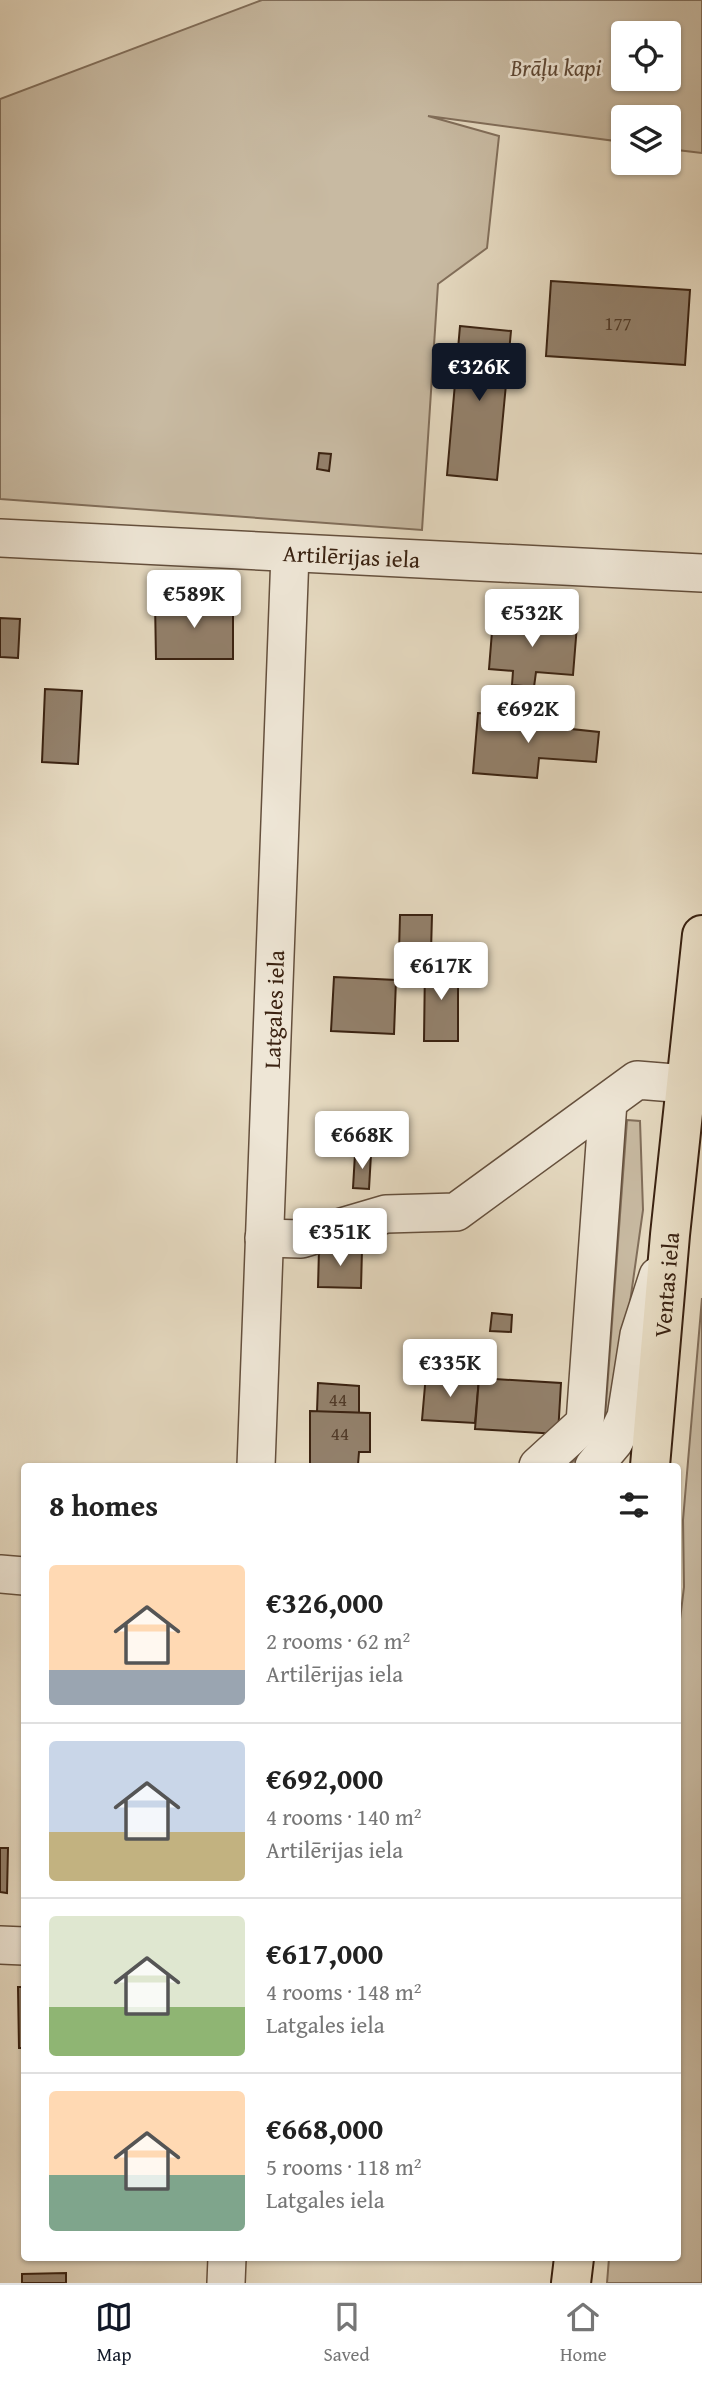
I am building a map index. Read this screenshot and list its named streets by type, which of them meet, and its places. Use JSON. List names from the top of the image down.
{
  "streets": {
    "highway": ["Ventas iela"],
    "street": ["Artilērijas iela", "Latgales iela"]
  },
  "crossings": [
    ["Artilērijas iela", "Latgales iela"]
  ],
  "parks": ["Brāļu kapi"],
  "house_numbers": ["177", "44", "44"],
  "page": {
    "price": [
      "€326K",
      "€589K",
      "€532K",
      "€692K",
      "€617K",
      "€668K",
      "€351K",
      "€335K"
    ],
    "heading": "8 homes",
    "list": [
      {
        "name": "€326,000",
        "note": "2 rooms · 62 m² · Artilērijas iela"
      },
      {
        "name": "€692,000",
        "note": "4 rooms · 140 m² · Artilērijas iela"
      },
      {
        "name": "€617,000",
        "note": "4 rooms · 148 m² · Latgales iela"
      },
      {
        "name": "€668,000",
        "note": "5 rooms · 118 m² · Latgales iela"
      }
    ],
    "tabs": ["Map", "Saved", "Home"]
  }
}
